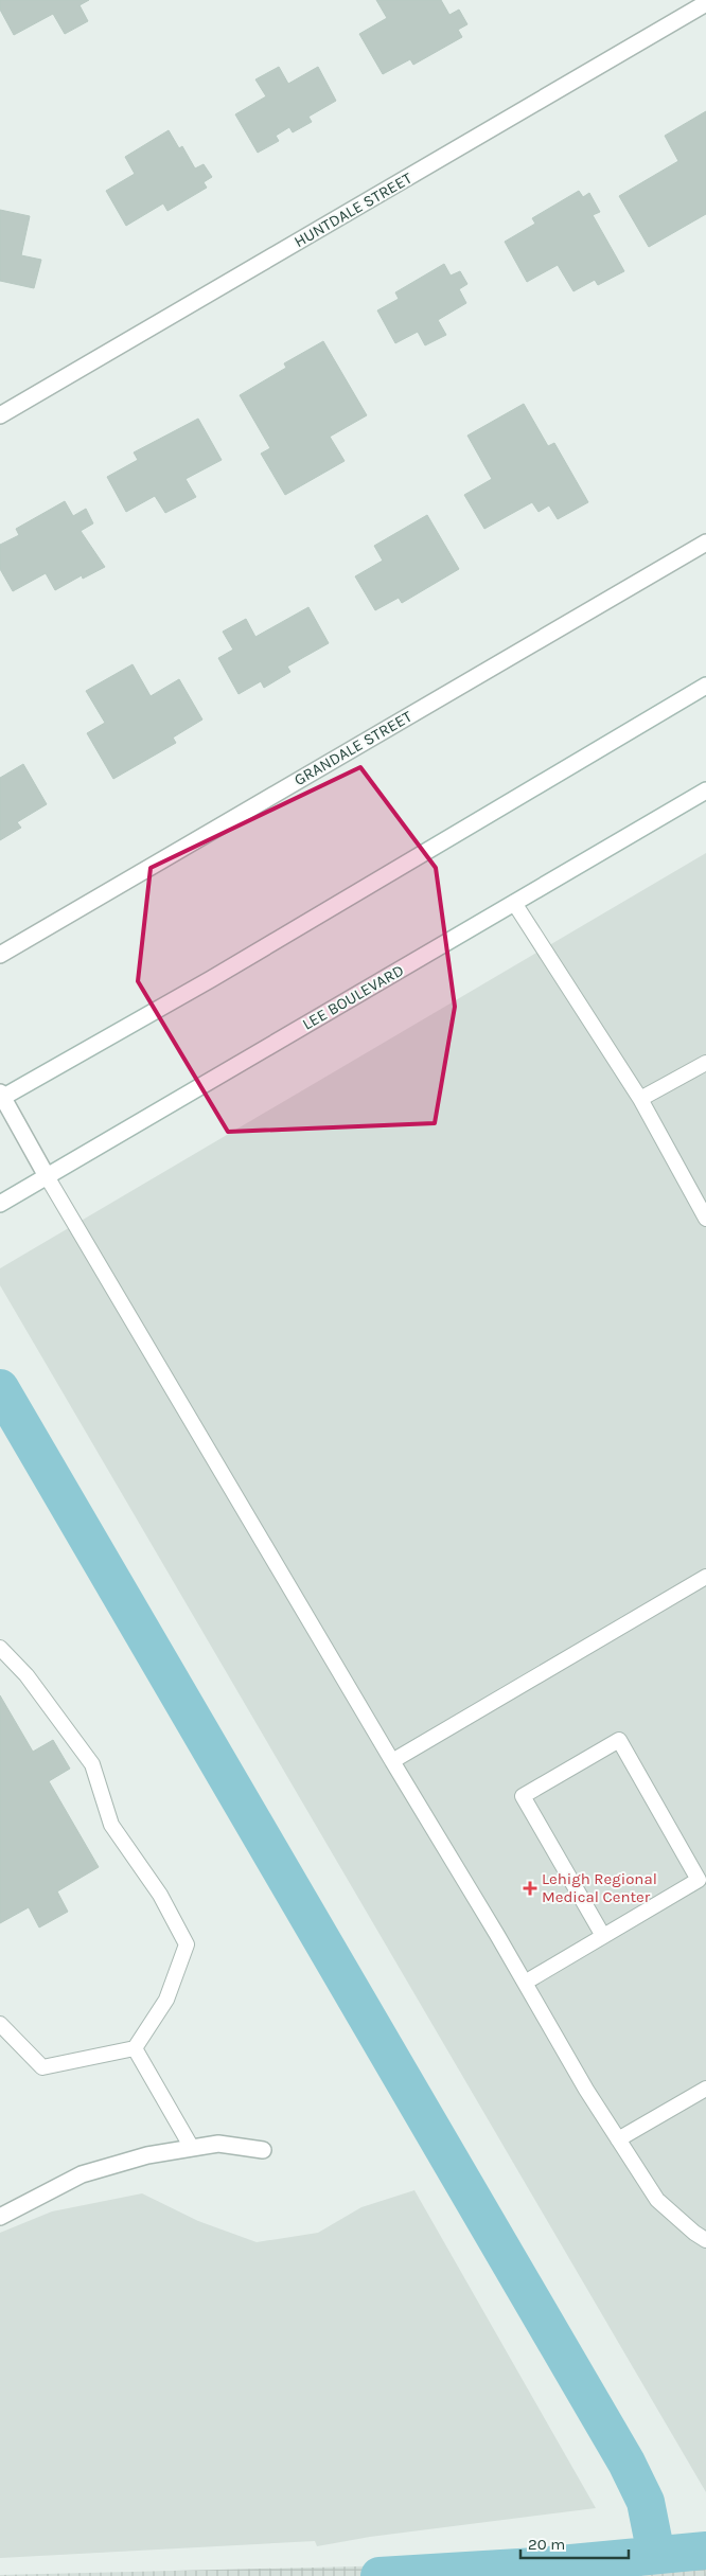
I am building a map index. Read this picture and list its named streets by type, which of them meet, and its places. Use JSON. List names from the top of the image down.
{
  "streets": {
    "street": ["HUNTDALE STREET", "GRANDALE STREET", "LEE BOULEVARD"]
  },
  "places": {
    "health": ["Lehigh Regional Medical Center"]
  },
  "scale_bar": "20 m"
}
